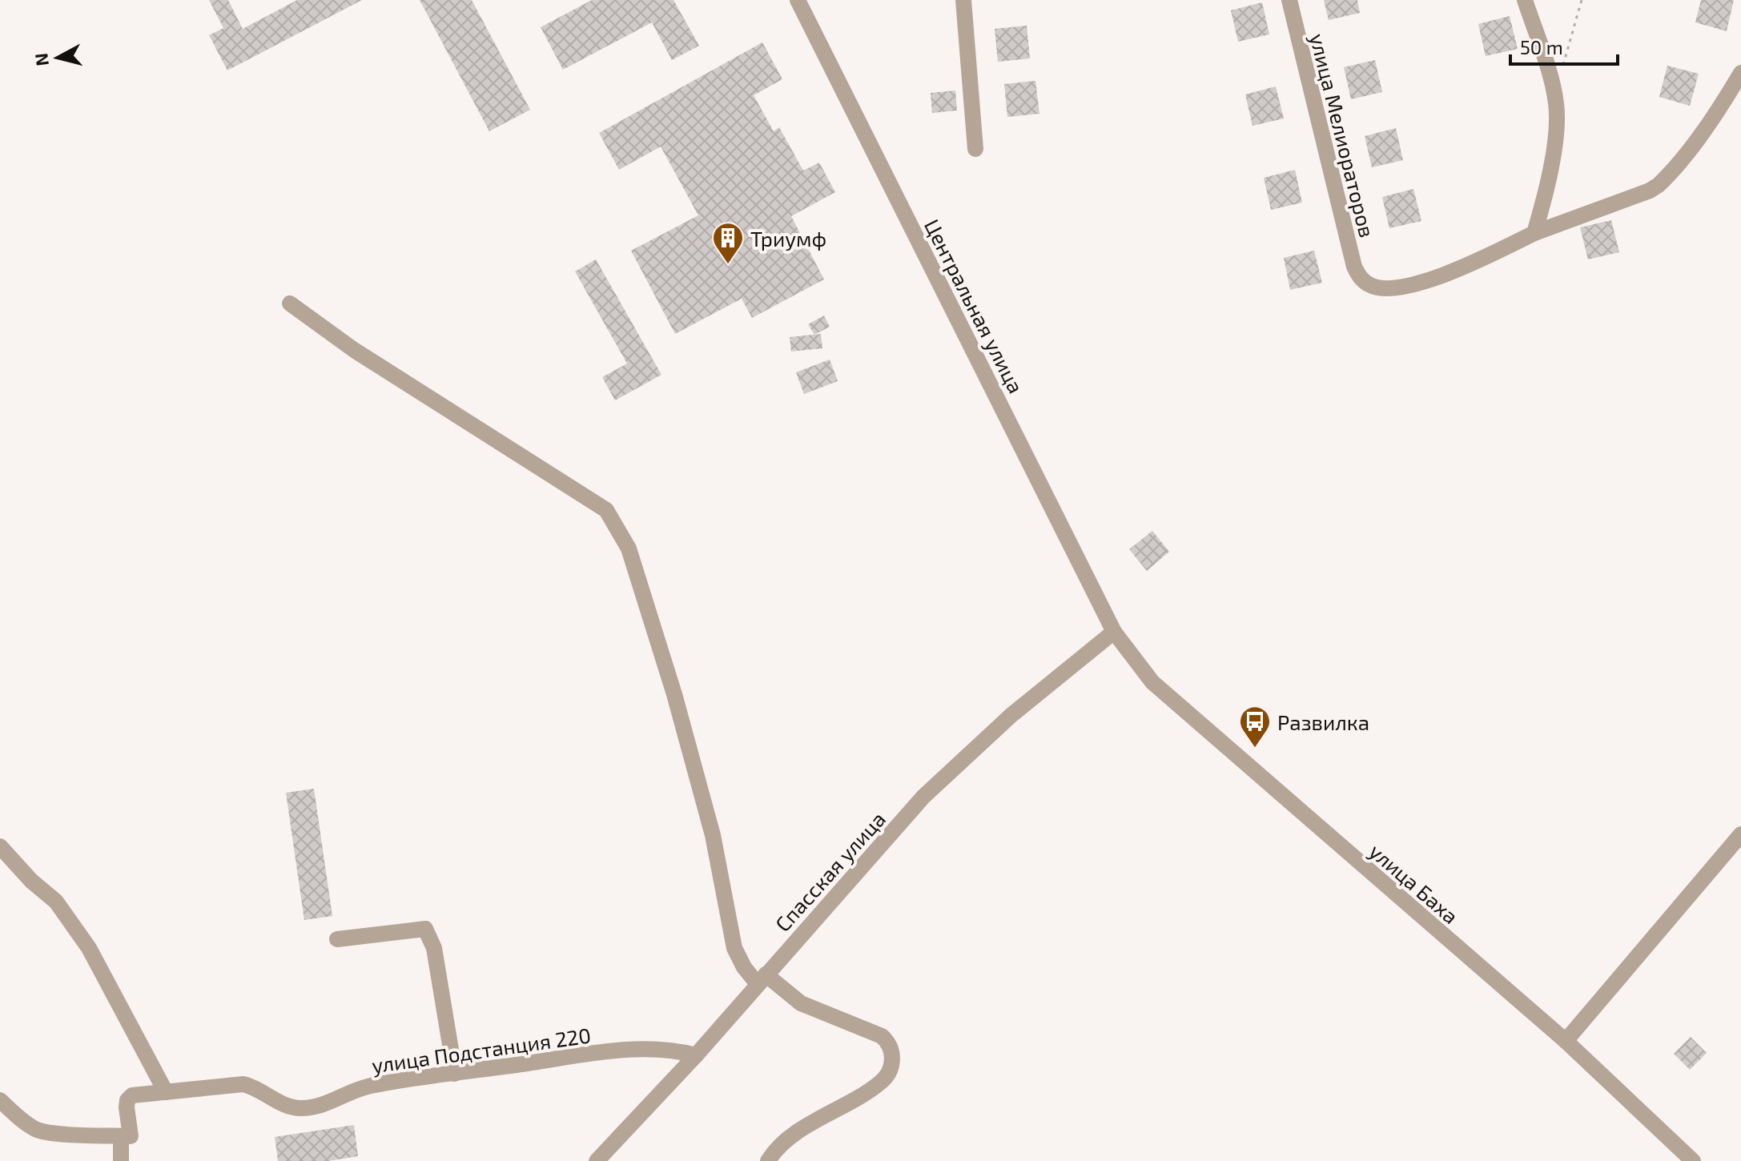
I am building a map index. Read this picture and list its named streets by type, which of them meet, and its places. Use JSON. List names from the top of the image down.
{
  "streets": {
    "street": [
      "улица Мелиораторов",
      "Центральная улица",
      "Спасская улица",
      "улица Баха",
      "улица Подстанция 220"
    ]
  },
  "crossings": [
    ["Центральная улица", "Спасская улица"],
    ["Центральная улица", "улица Баха"],
    ["Спасская улица", "улица Баха"],
    ["Спасская улица", "улица Подстанция 220"]
  ],
  "places": {
    "building": ["Триумф"],
    "bus stop": ["Развилка"]
  },
  "scale_bar": "50 m",
  "north": "left"
}
